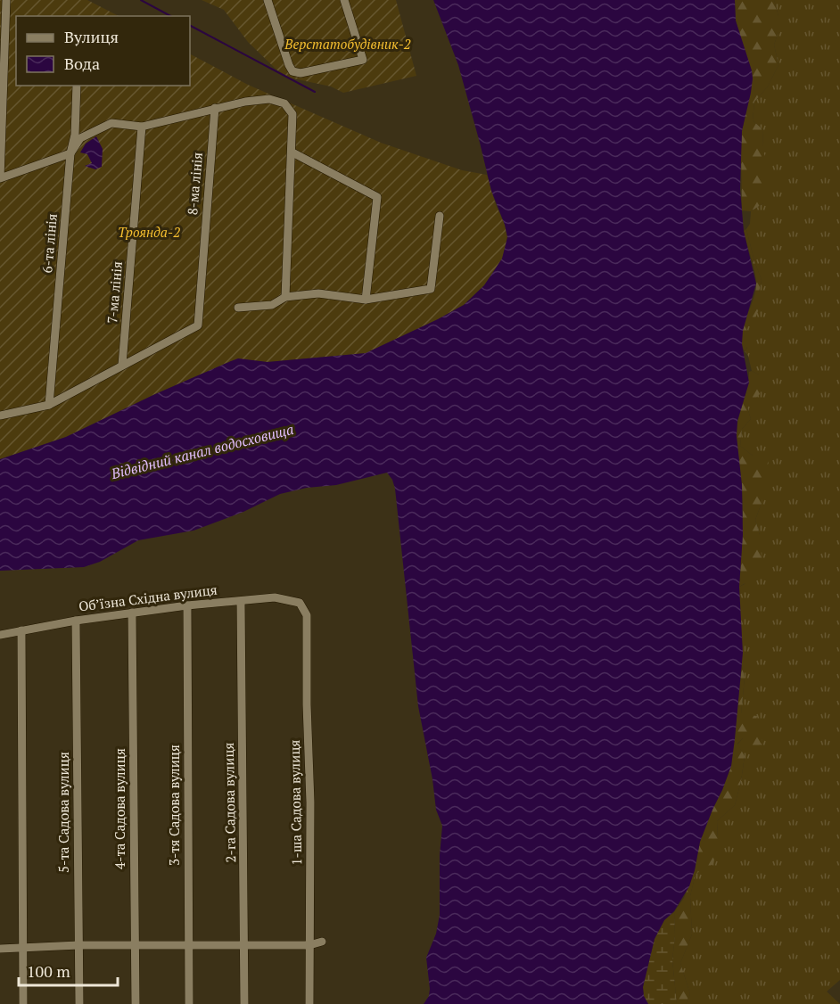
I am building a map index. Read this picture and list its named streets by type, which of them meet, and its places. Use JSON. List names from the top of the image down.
{
  "streets": {
    "street": [
      "8-ма лінія",
      "6-та лінія",
      "7-ма лінія",
      "Обʼїзна Східна вулиця",
      "2-га Садова вулиця",
      "1-ша Садова вулиця",
      "3-тя Садова вулиця",
      "4-та Садова вулиця",
      "5-та Садова вулиця"
    ]
  },
  "crossings": [
    ["8-ма лінія", "7-ма лінія"],
    ["Обʼїзна Східна вулиця", "2-га Садова вулиця"],
    ["Обʼїзна Східна вулиця", "1-ша Садова вулиця"],
    ["Обʼїзна Східна вулиця", "3-тя Садова вулиця"],
    ["Обʼїзна Східна вулиця", "4-та Садова вулиця"],
    ["Обʼїзна Східна вулиця", "5-та Садова вулиця"]
  ],
  "water": ["Відвідний канал водосховища"],
  "parks": ["Верстатобудівник-2", "Троянда-2"],
  "legend": ["Вулиця", "Вода"],
  "scale_bar": "100 m"
}
